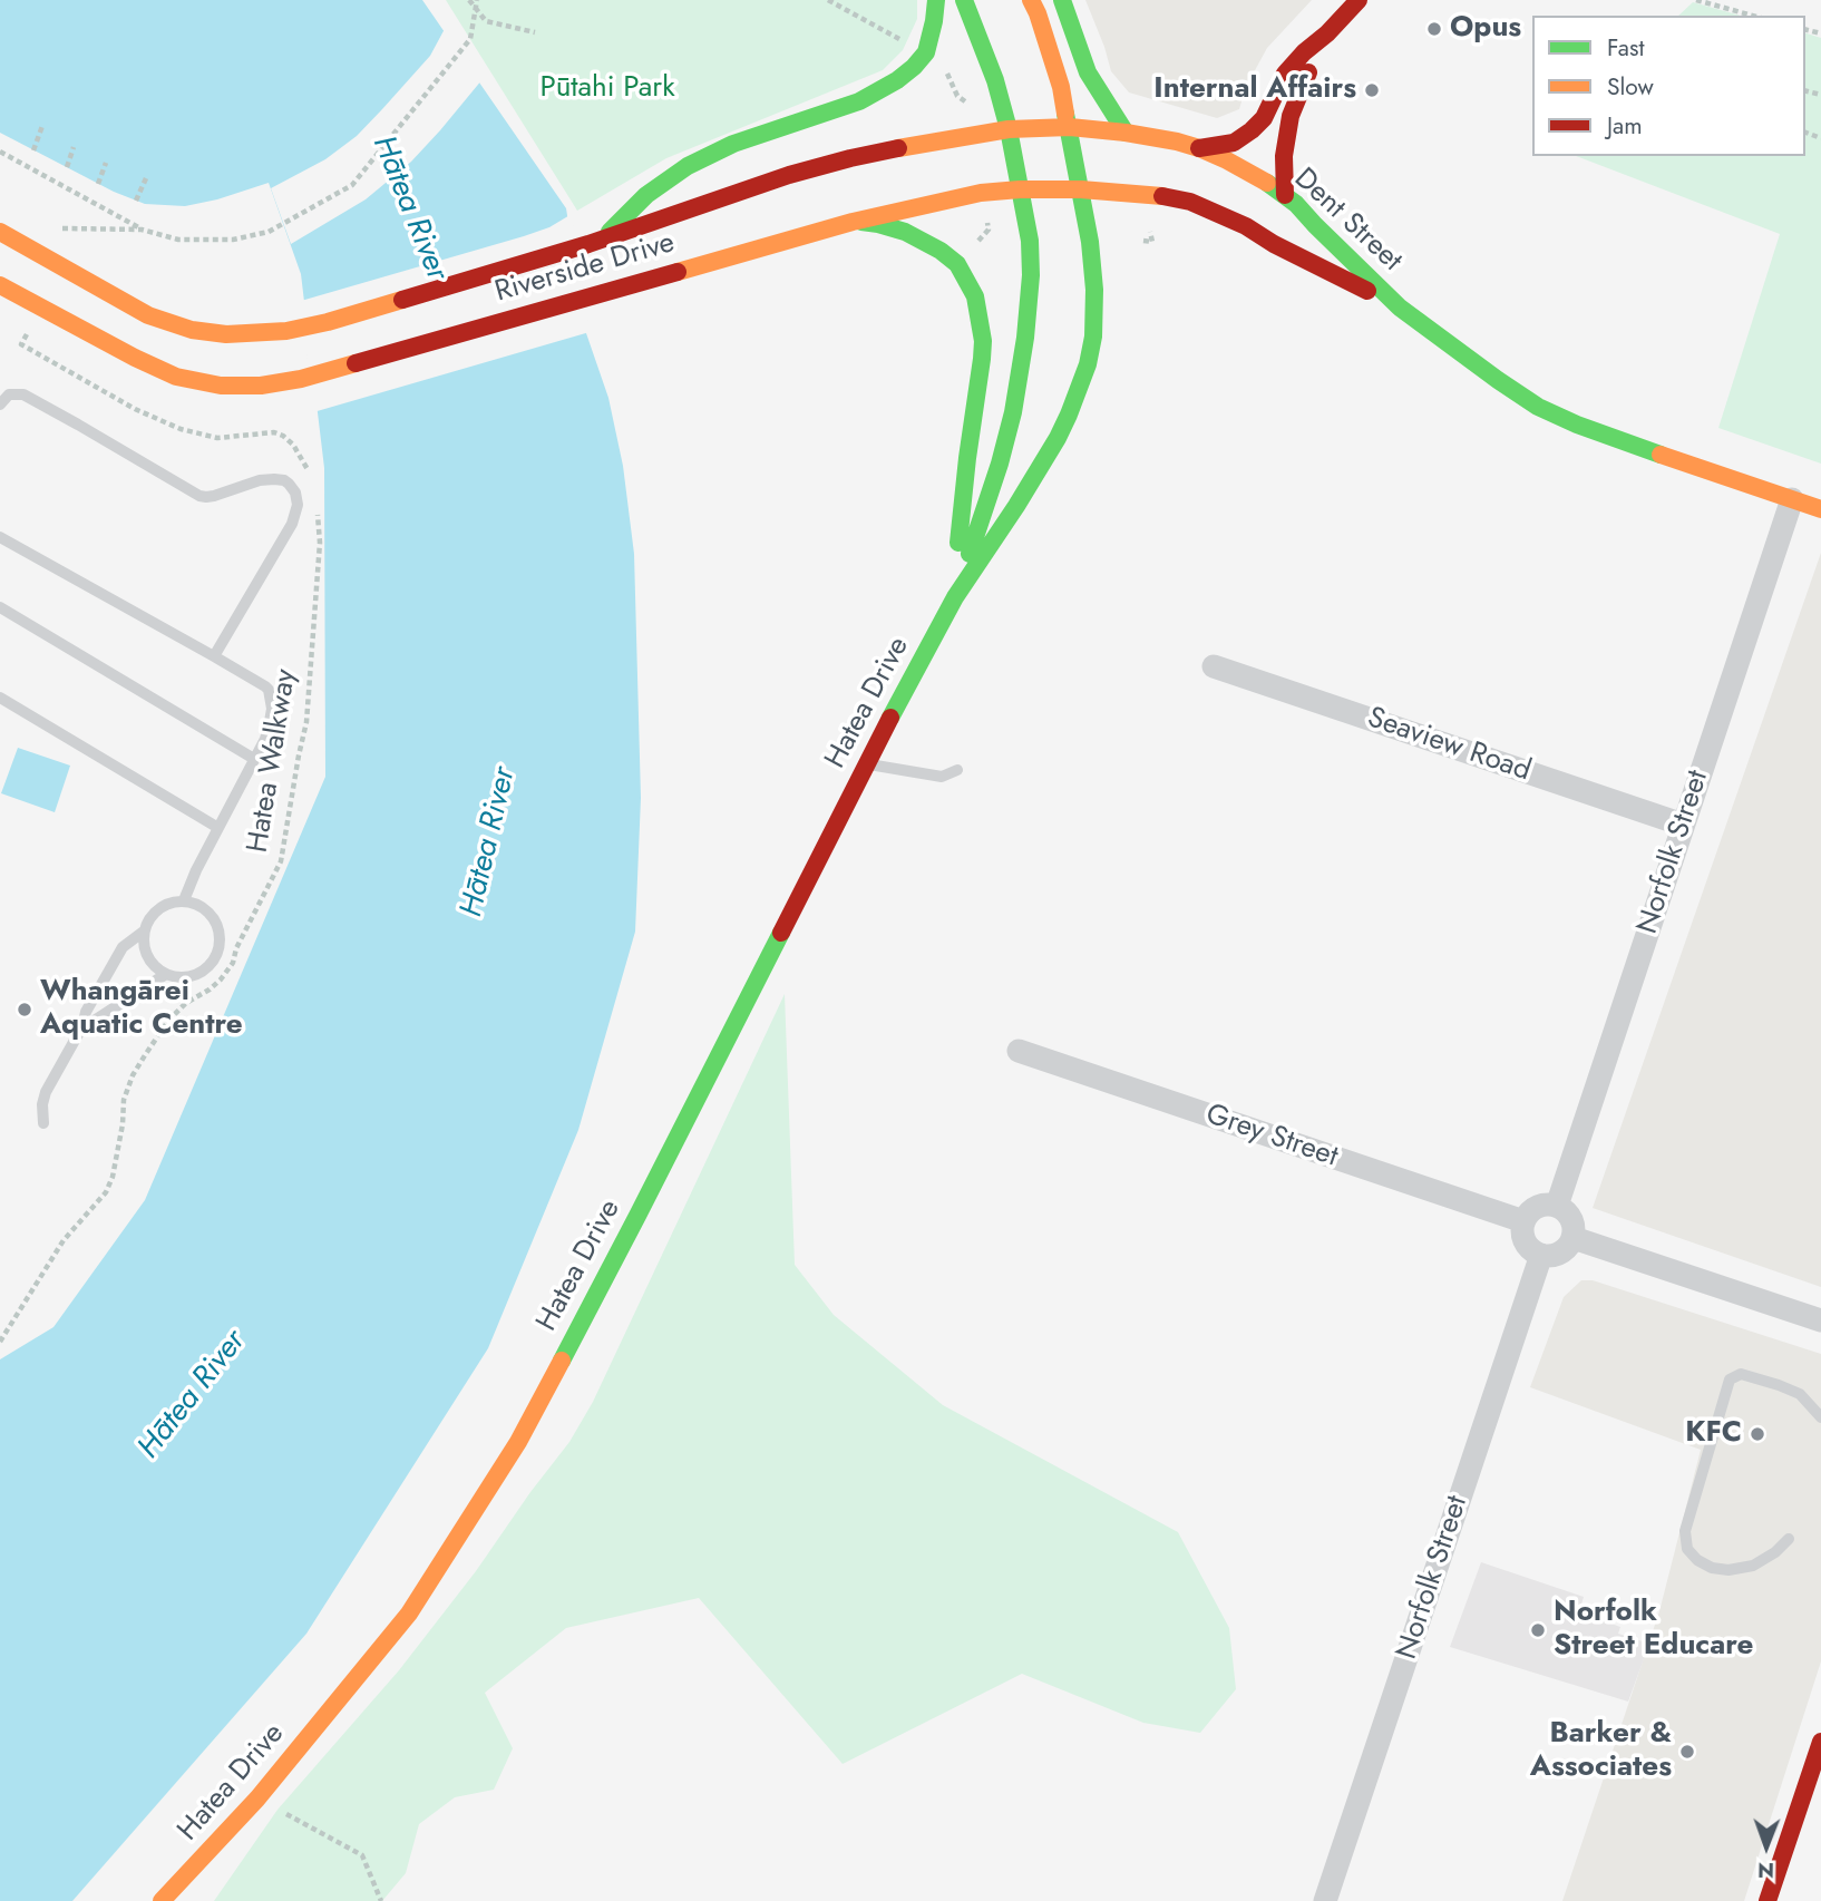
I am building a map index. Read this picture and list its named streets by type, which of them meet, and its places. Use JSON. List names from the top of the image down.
{
  "streets": {
    "main road": ["Dent Street", "Riverside Drive", "Hatea Drive"],
    "street": ["Seaview Road", "Norfolk Street", "Grey Street"],
    "path": ["Hatea Walkway"]
  },
  "crossings": [
    ["Dent Street", "Riverside Drive"],
    ["Dent Street", "Hatea Drive"],
    ["Dent Street", "Norfolk Street"],
    ["Riverside Drive", "Hatea Drive"],
    ["Seaview Road", "Norfolk Street"],
    ["Norfolk Street", "Grey Street"]
  ],
  "water": ["Hātea River"],
  "parks": ["Pūtahi Park"],
  "places": [
    "Opus",
    "Internal Affairs",
    "Whangārei Aquatic Centre",
    "KFC",
    "Norfolk Street Educare",
    "Barker & Associates"
  ],
  "legend": ["Fast", "Slow", "Jam"],
  "north": "bottom"
}
